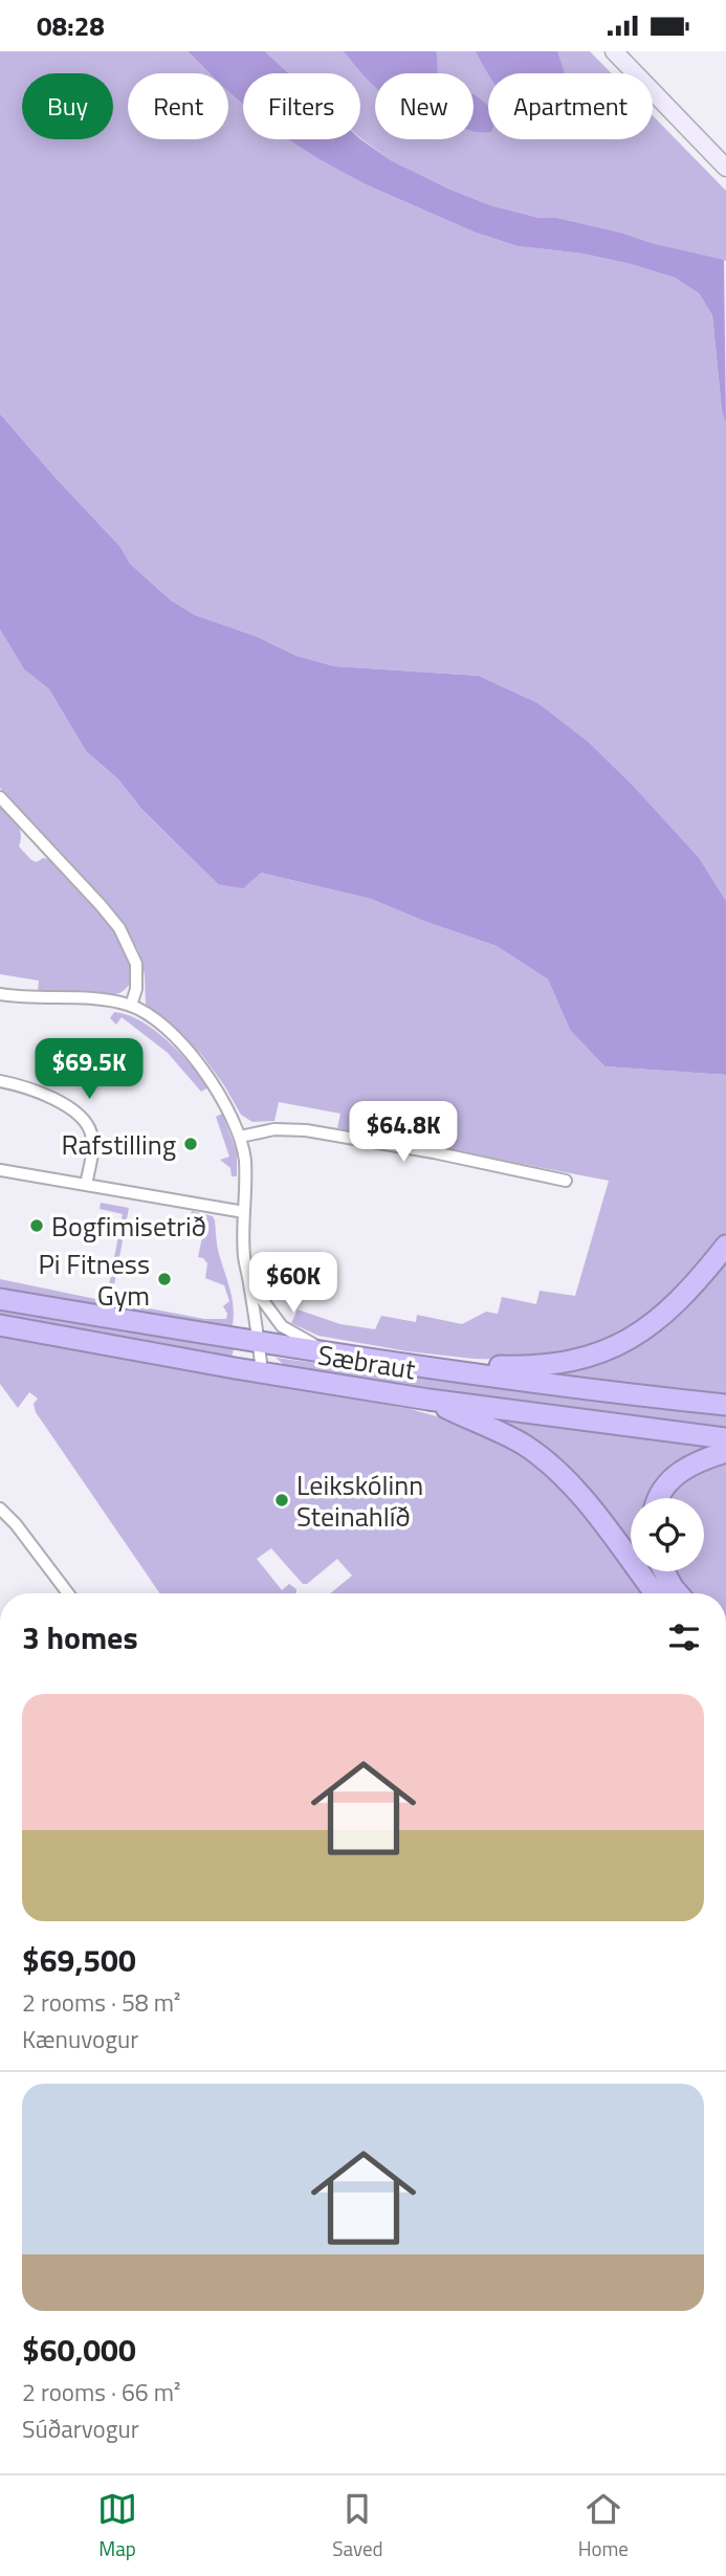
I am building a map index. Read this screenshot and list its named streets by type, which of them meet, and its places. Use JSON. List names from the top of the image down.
{
  "streets": {
    "highway": ["Sæbraut"]
  },
  "places": [
    "Rafstilling",
    "Bogfimisetrið",
    "Pi Fitness Gym",
    "Leikskólinn Steinahlíð"
  ],
  "page": {
    "status": "08:28",
    "chip": [
      "Buy",
      "Rent",
      "Filters",
      "New",
      "Apartment"
    ],
    "price": ["$69.5K", "$64.8K", "$60K"],
    "heading": "3 homes",
    "list": [
      {
        "name": "$69,500",
        "note": "2 rooms · 58 m² · Kænuvogur"
      },
      {
        "name": "$60,000",
        "note": "2 rooms · 66 m² · Súðarvogur"
      }
    ],
    "tabs": ["Map", "Saved", "Home"]
  }
}
